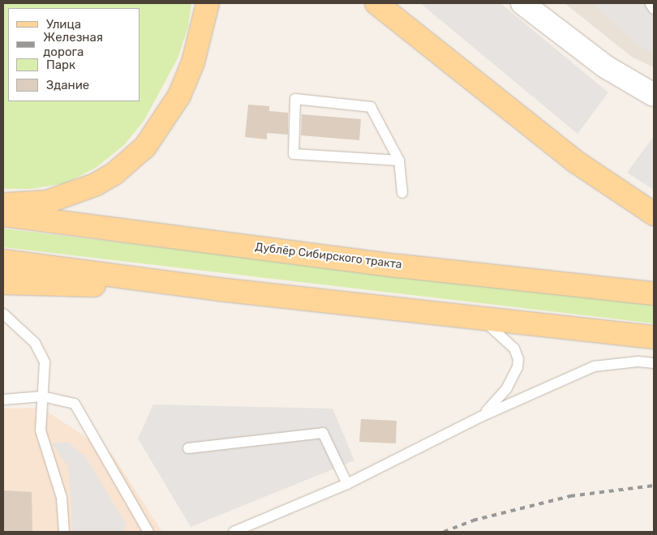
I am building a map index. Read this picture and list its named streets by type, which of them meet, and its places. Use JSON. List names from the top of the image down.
{
  "streets": {
    "main road": ["Дублёр Сибирского тракта"]
  },
  "legend": [
    "Улица",
    "Железная дорога",
    "Парк",
    "Здание"
  ]
}
